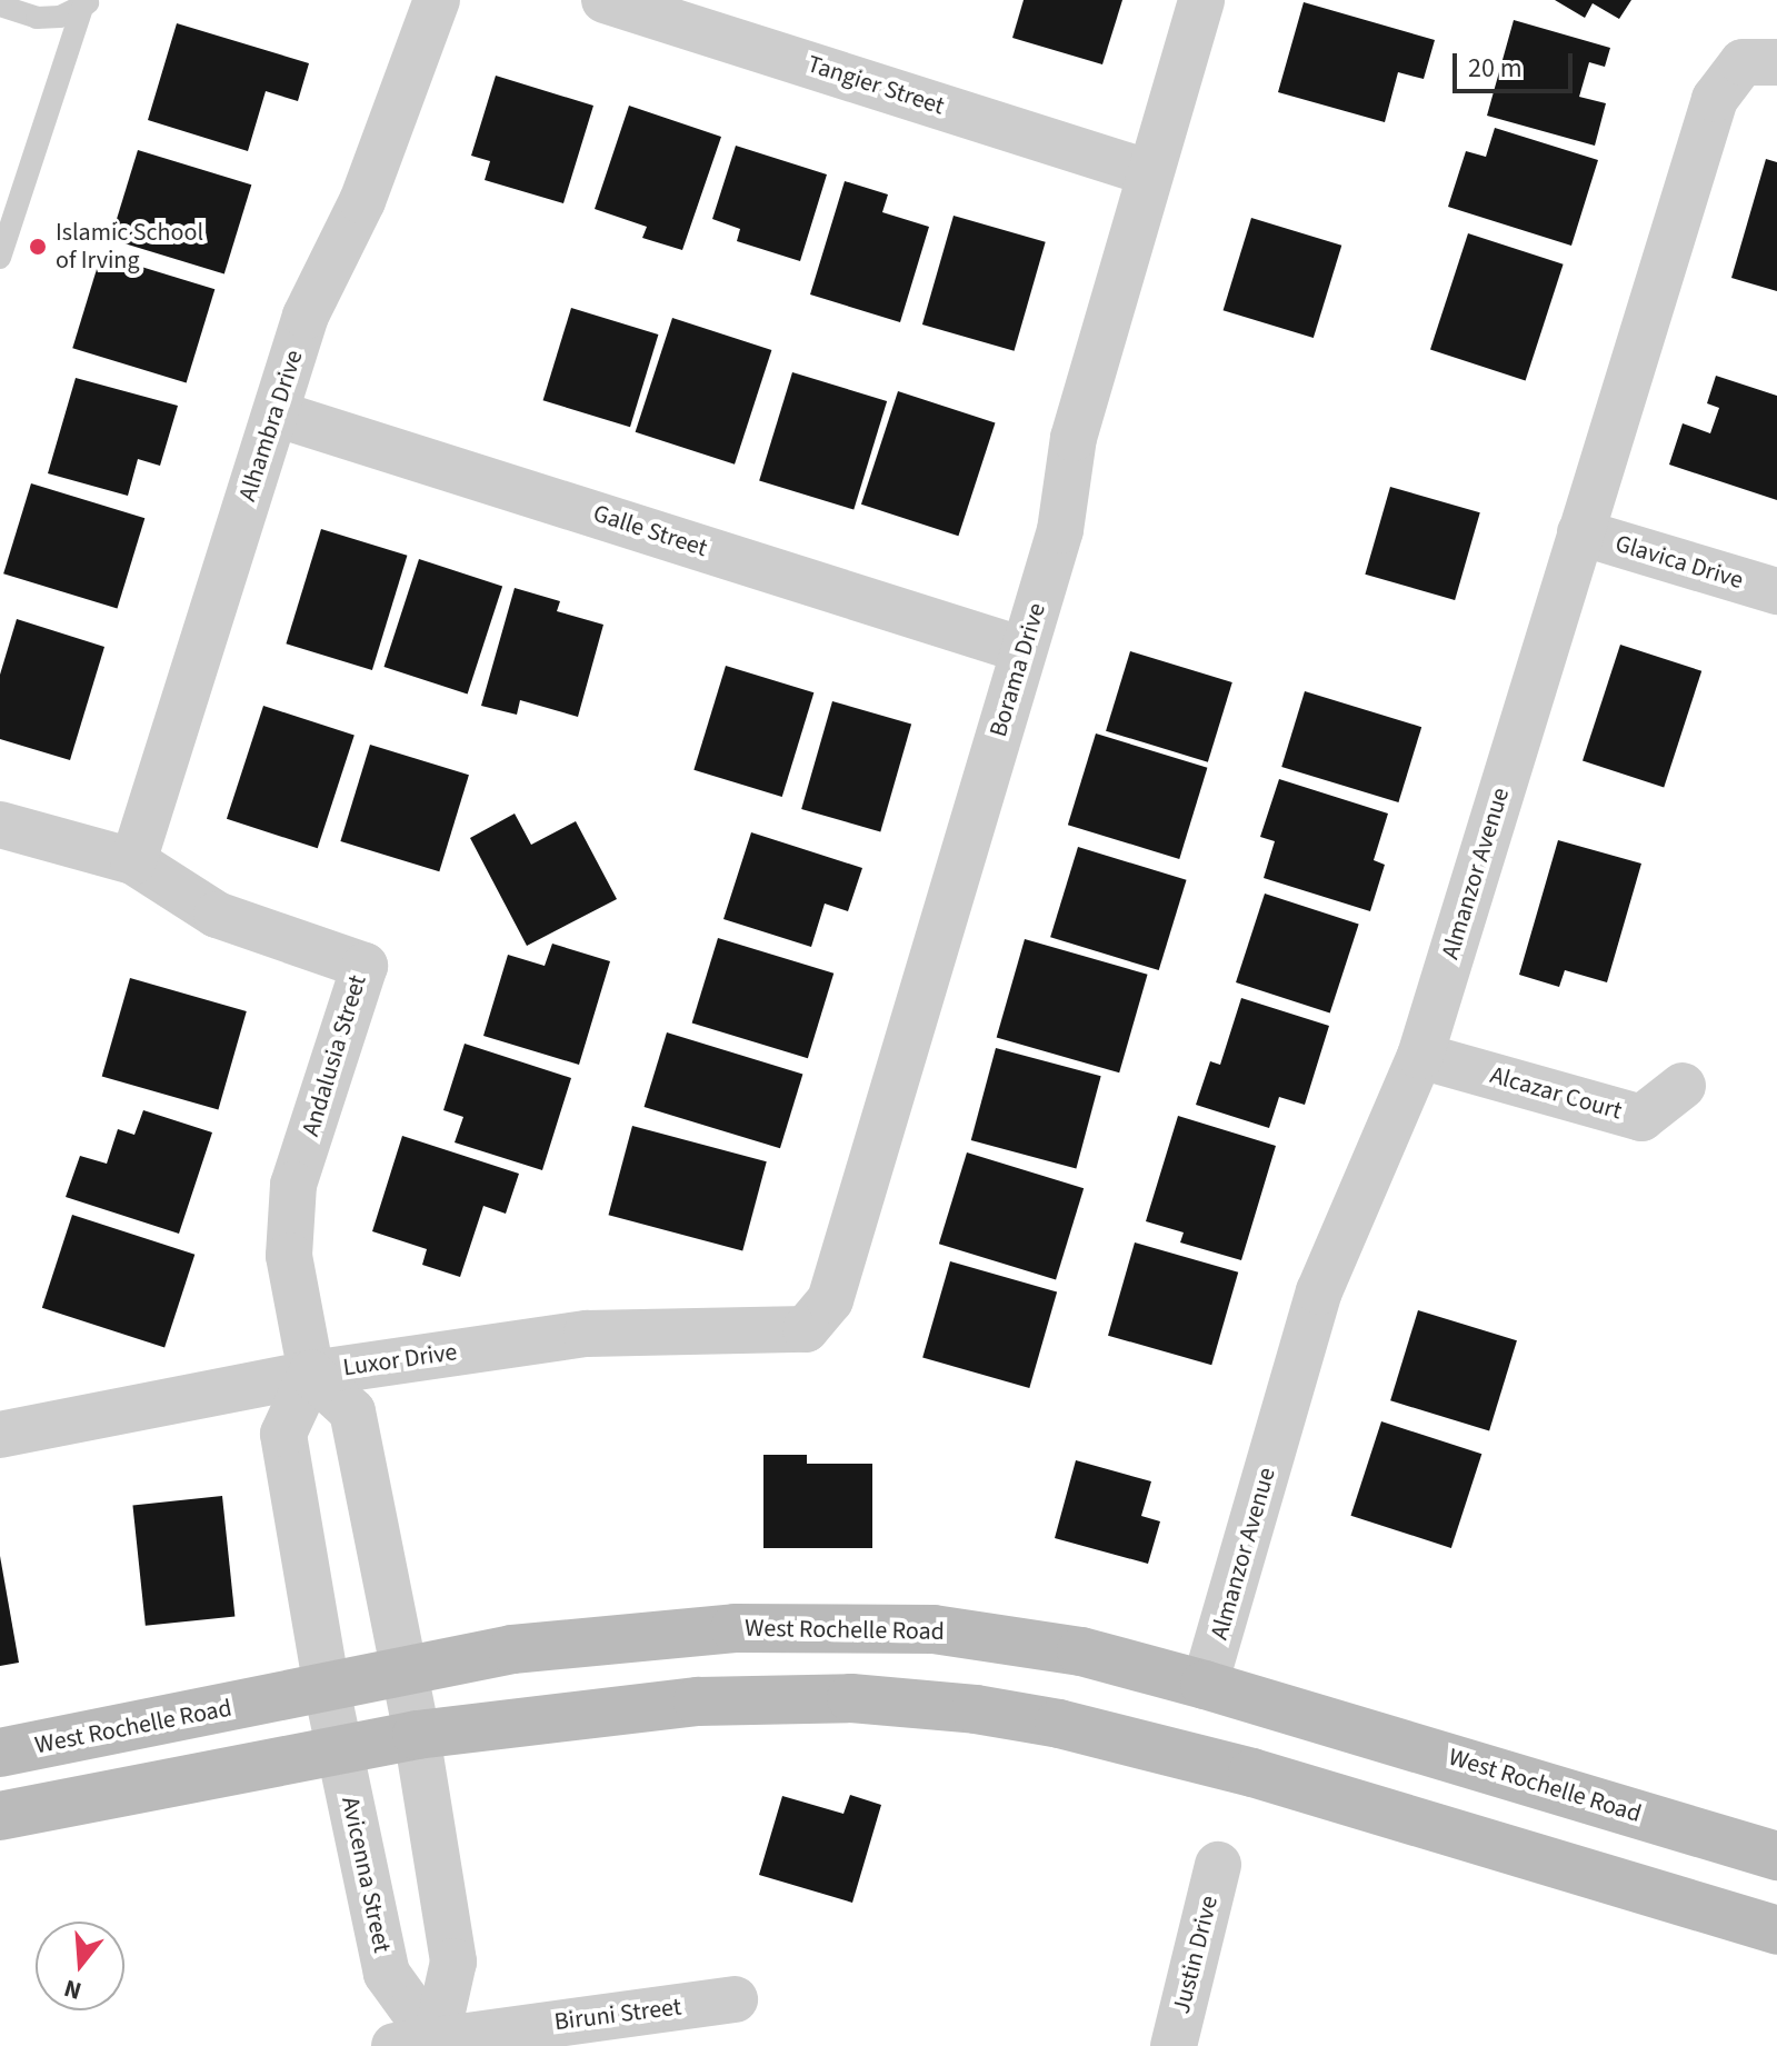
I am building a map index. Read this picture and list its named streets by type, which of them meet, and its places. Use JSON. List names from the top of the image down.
{
  "streets": {
    "street": [
      "Tangier Street",
      "Alhambra Drive",
      "Galle Street",
      "Glavica Drive",
      "Borama Drive",
      "Almanzor Avenue",
      "Andalusia Street",
      "Alcazar Court",
      "Luxor Drive",
      "West Rochelle Road",
      "Avicenna Street",
      "Justin Drive",
      "Biruni Street"
    ]
  },
  "crossings": [
    ["Tangier Street", "Borama Drive"],
    ["Alhambra Drive", "Galle Street"],
    ["Alhambra Drive", "Andalusia Street"],
    ["Galle Street", "Borama Drive"],
    ["Glavica Drive", "Almanzor Avenue"],
    ["Borama Drive", "Luxor Drive"],
    ["Almanzor Avenue", "Alcazar Court"],
    ["Almanzor Avenue", "West Rochelle Road"],
    ["Andalusia Street", "Luxor Drive"],
    ["Avicenna Street", "Biruni Street"]
  ],
  "places": ["Islamic School of Irving"],
  "scale_bar": "20 m",
  "north": "bottom"
}
